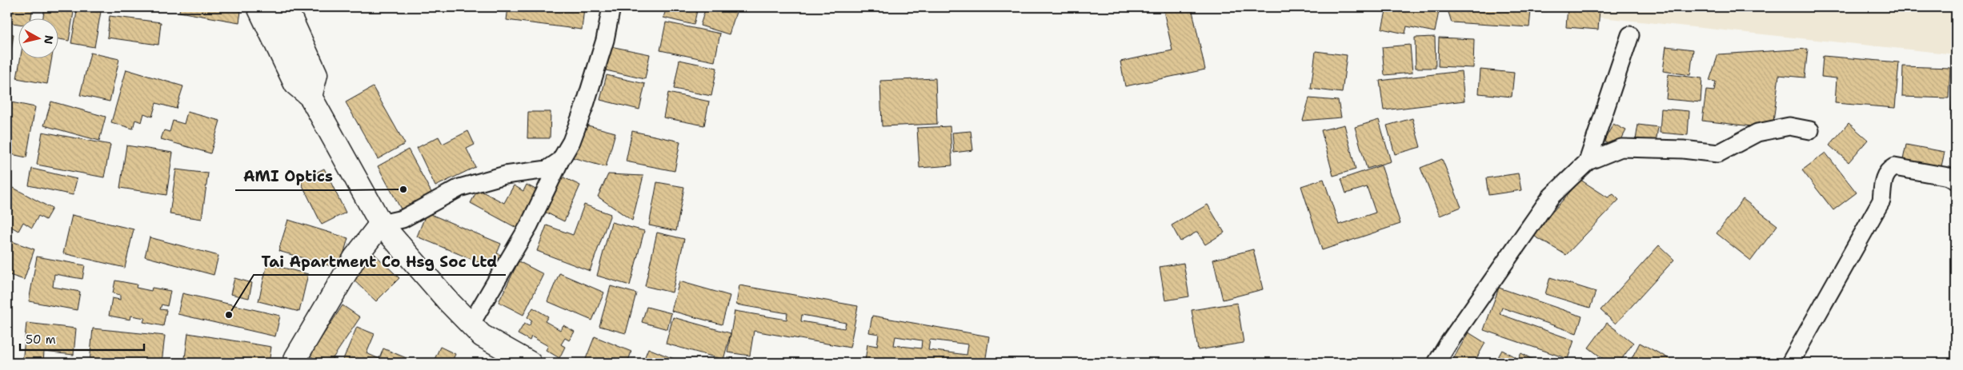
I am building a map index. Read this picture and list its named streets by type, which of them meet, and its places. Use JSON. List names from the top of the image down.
{
  "places": ["AMI Optics", "Tai Apartment Co Hsg Soc Ltd"],
  "scale_bar": "50 m",
  "north": "right"
}
